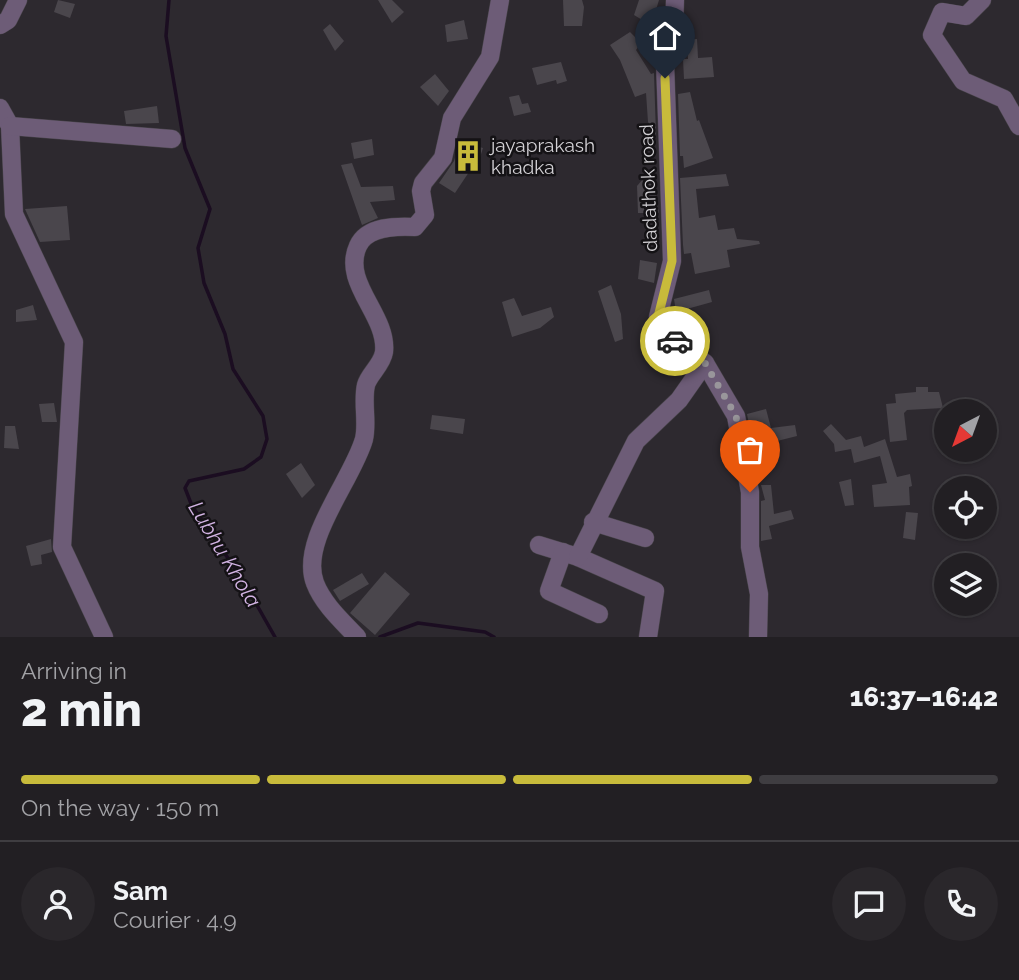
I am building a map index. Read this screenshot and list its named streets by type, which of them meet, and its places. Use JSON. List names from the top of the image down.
{
  "streets": {
    "street": ["dadathok road"]
  },
  "water": ["Lubhu Khola"],
  "places": {
    "building": ["jayaprakash khadka"]
  },
  "north": "bottom left",
  "page": {
    "heading": ["2 min", "Arriving in", "16:37–16:42"],
    "panel": ["Sam", "Courier · 4.9"],
    "bar": "On the way · 150 m"
  }
}
